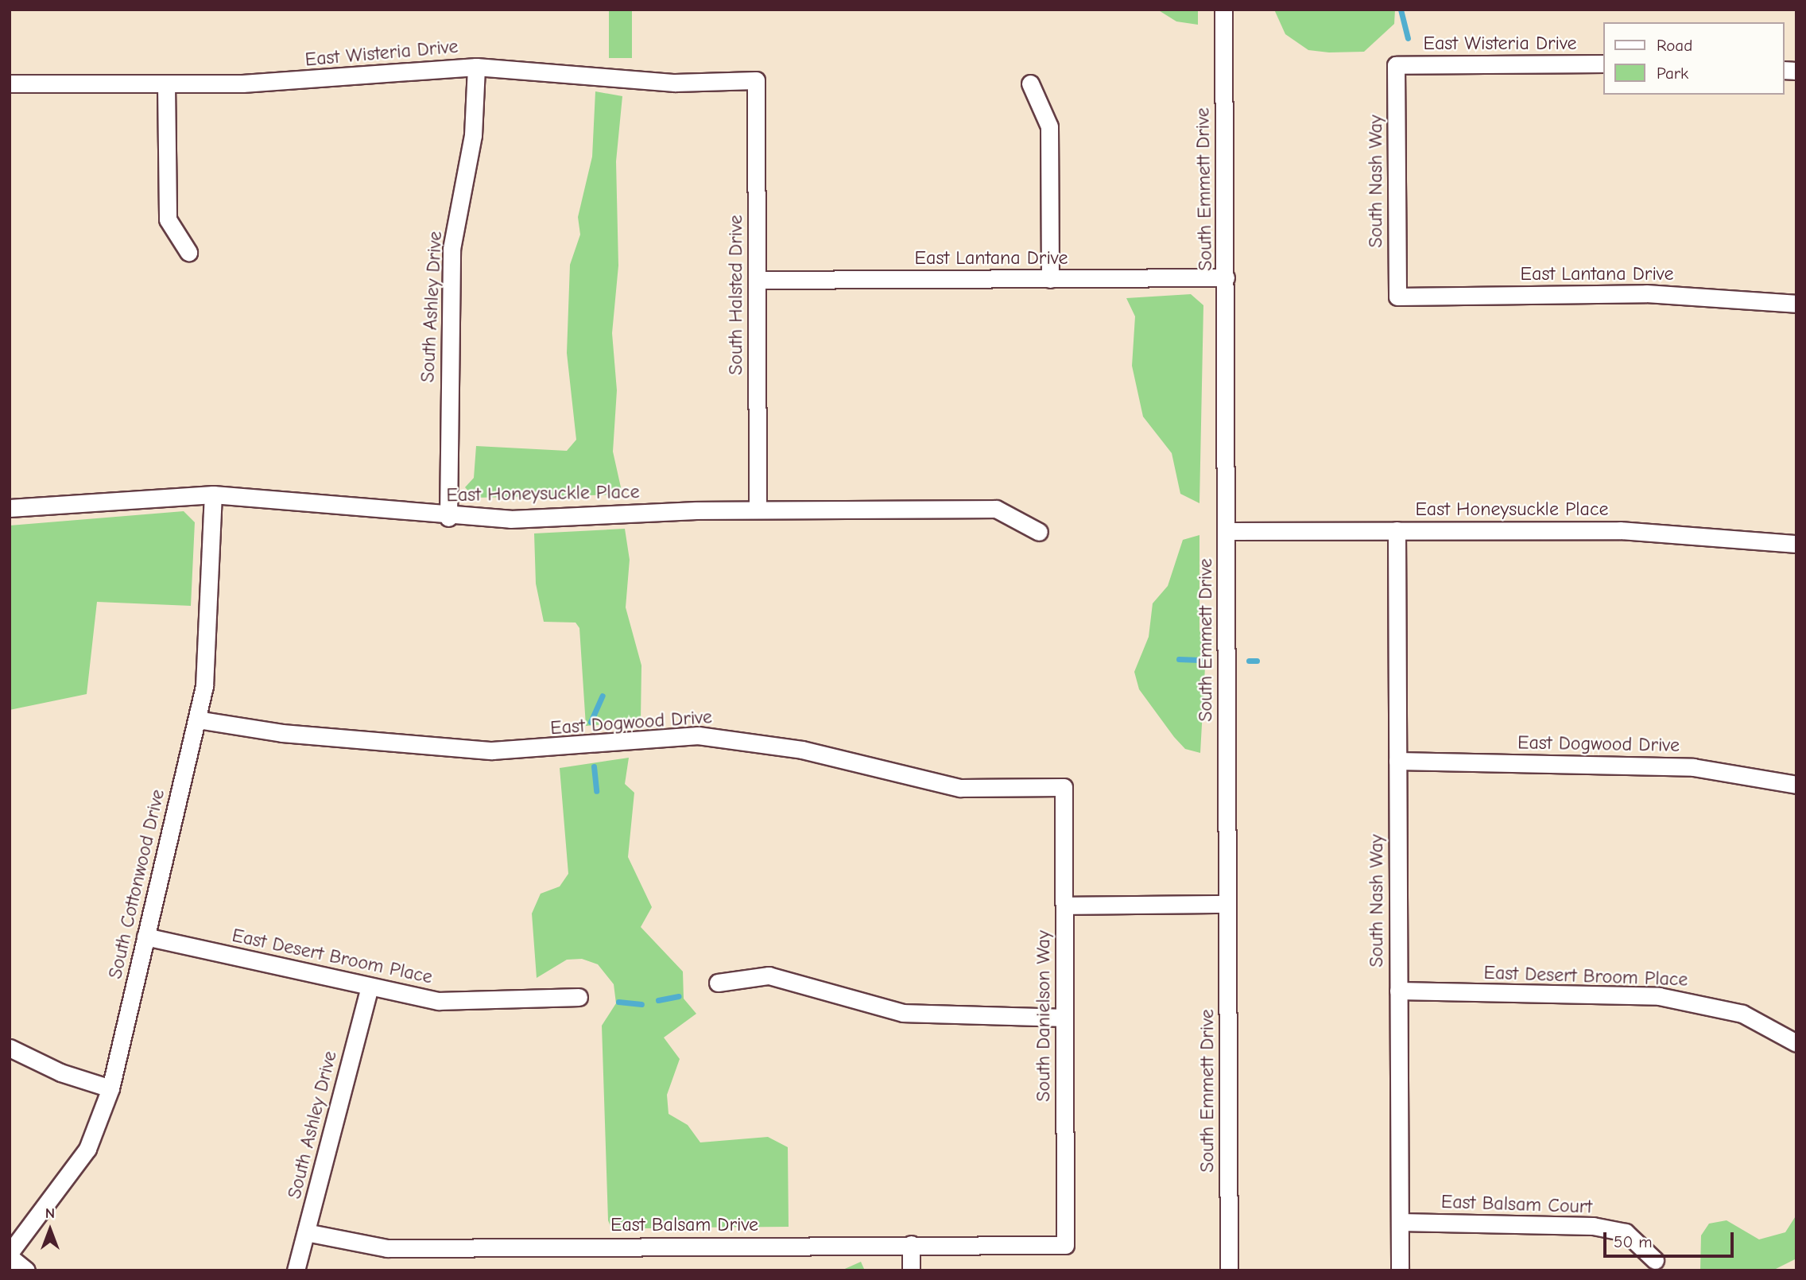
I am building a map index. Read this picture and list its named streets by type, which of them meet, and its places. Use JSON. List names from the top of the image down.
{
  "streets": {
    "street": [
      "East Wisteria Drive",
      "South Nash Way",
      "South Emmett Drive",
      "East Lantana Drive",
      "South Halsted Drive",
      "South Ashley Drive",
      "East Honeysuckle Place",
      "East Dogwood Drive",
      "South Cottonwood Drive",
      "East Desert Broom Place",
      "South Danielson Way",
      "East Balsam Court",
      "East Balsam Drive"
    ]
  },
  "crossings": [
    ["East Wisteria Drive", "South Nash Way"],
    ["East Wisteria Drive", "South Halsted Drive"],
    ["East Wisteria Drive", "South Ashley Drive"],
    ["South Nash Way", "East Lantana Drive"],
    ["South Nash Way", "East Honeysuckle Place"],
    ["South Nash Way", "East Dogwood Drive"],
    ["South Nash Way", "East Desert Broom Place"],
    ["South Nash Way", "East Balsam Court"],
    ["South Emmett Drive", "East Lantana Drive"],
    ["South Emmett Drive", "East Honeysuckle Place"],
    ["East Lantana Drive", "South Halsted Drive"],
    ["South Halsted Drive", "East Honeysuckle Place"],
    ["South Ashley Drive", "East Honeysuckle Place"],
    ["South Ashley Drive", "East Desert Broom Place"],
    ["South Ashley Drive", "East Balsam Drive"],
    ["East Honeysuckle Place", "South Cottonwood Drive"],
    ["East Dogwood Drive", "South Cottonwood Drive"],
    ["East Dogwood Drive", "South Danielson Way"],
    ["South Cottonwood Drive", "East Desert Broom Place"],
    ["South Danielson Way", "East Balsam Drive"]
  ],
  "legend": ["Road", "Park"],
  "scale_bar": "50 m",
  "north": "top"
}
